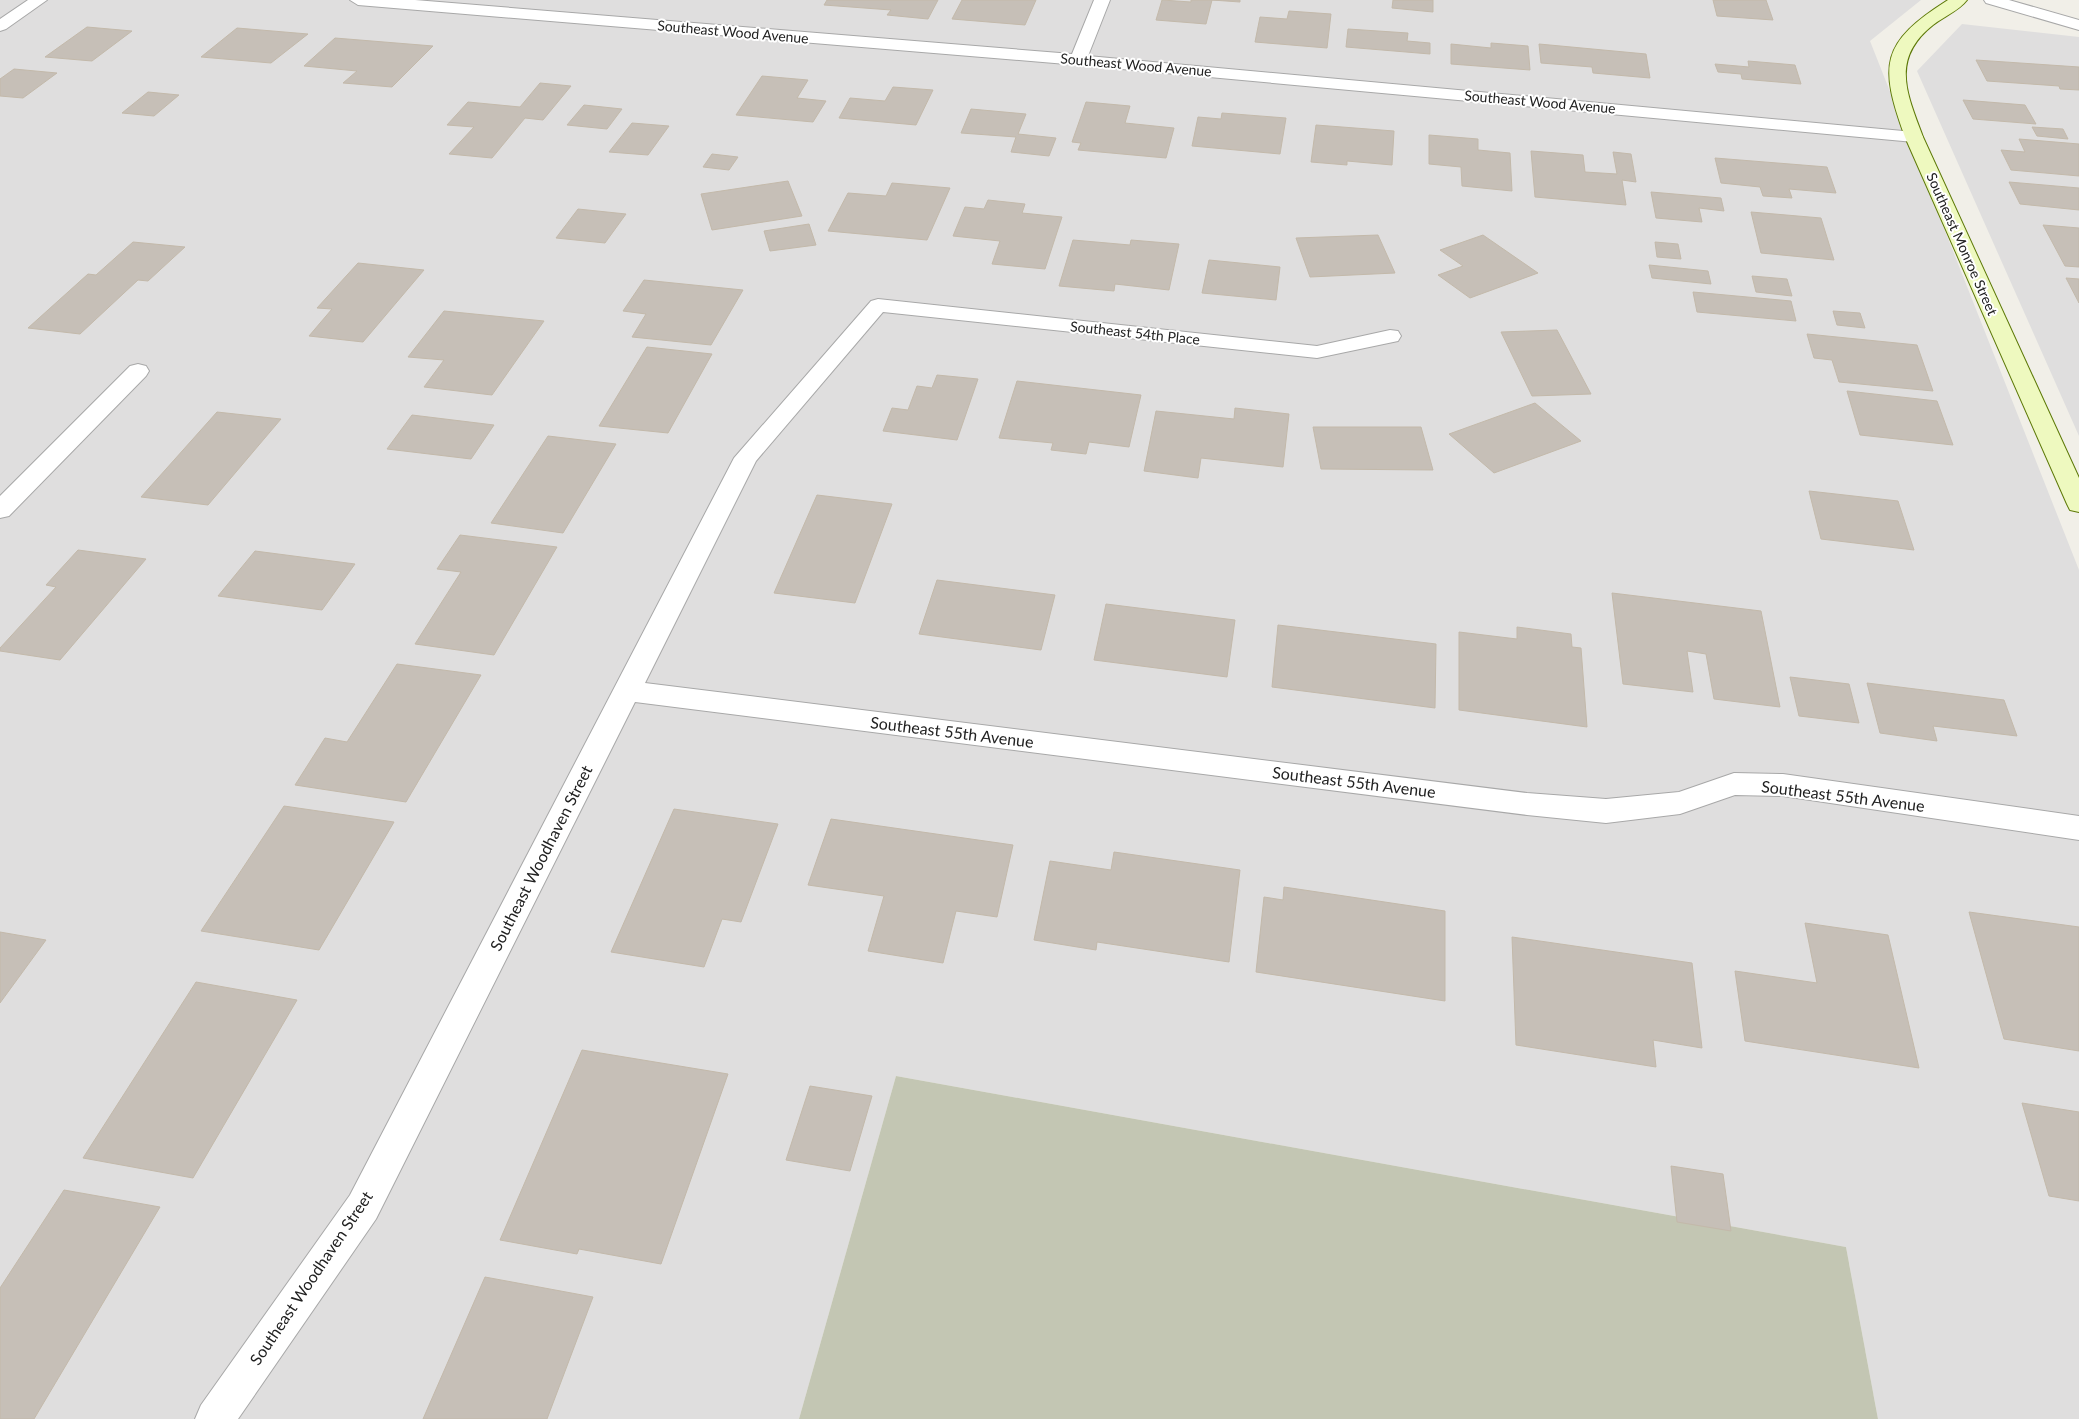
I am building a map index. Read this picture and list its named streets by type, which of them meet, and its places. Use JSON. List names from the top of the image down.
{
  "streets": {
    "street": [
      "Southeast Wood Avenue",
      "Southeast Monroe Street",
      "Southeast 54th Place",
      "Southeast 55th Avenue",
      "Southeast Woodhaven Street"
    ]
  },
  "crossings": [
    ["Southeast Wood Avenue", "Southeast Monroe Street"],
    ["Southeast 54th Place", "Southeast Woodhaven Street"],
    ["Southeast 55th Avenue", "Southeast Woodhaven Street"]
  ]
}
